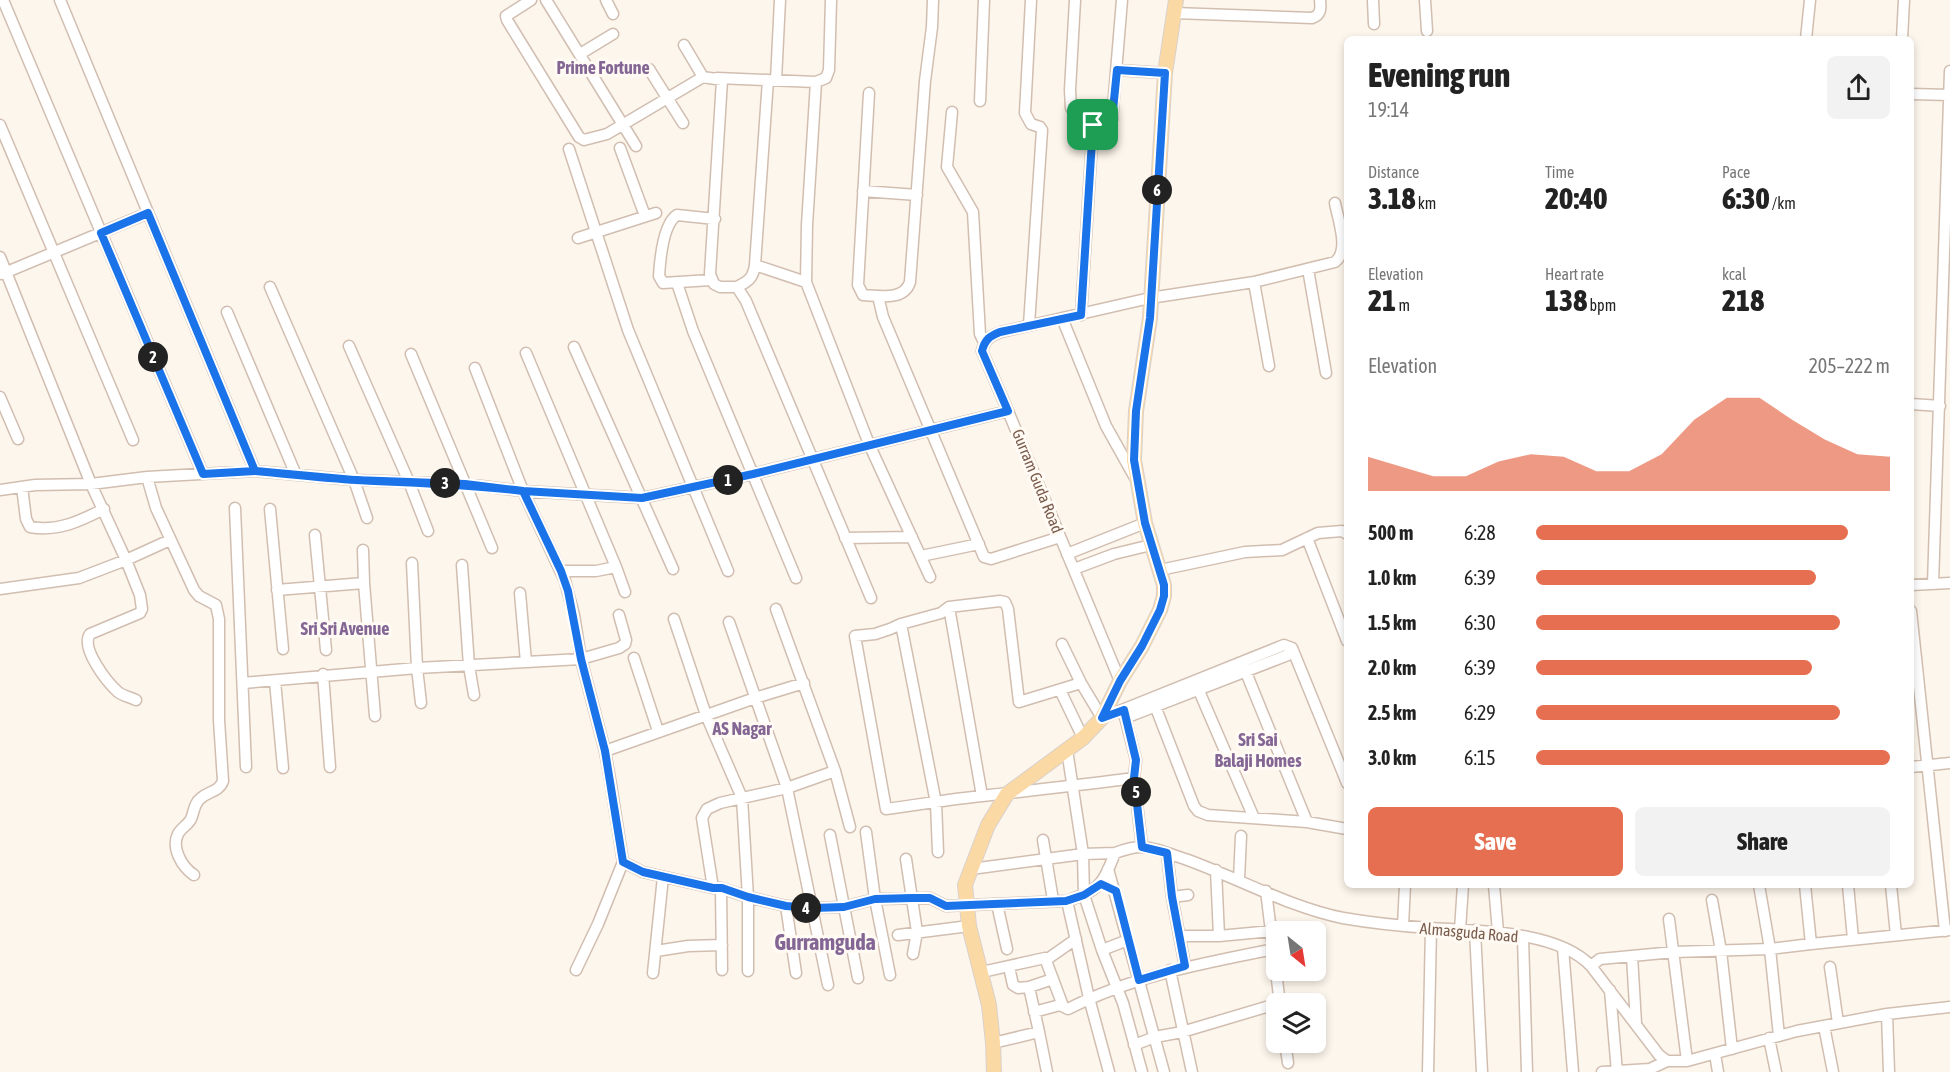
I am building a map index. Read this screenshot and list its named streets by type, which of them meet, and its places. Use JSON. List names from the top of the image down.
{
  "streets": {
    "street": ["Gurram Guda Road", "Almasguda Road"]
  },
  "districts": [
    "Prime Fortune",
    "Sri Sri Avenue",
    "AS Nagar",
    "Sri Sai Balaji Homes",
    "Gurramguda"
  ],
  "north": "bottom right",
  "page": {
    "heading": ["Evening run", "19:14"],
    "stats": [
      ["Distance", "3.18 km"],
      ["Time", "20:40"],
      ["Pace", "6:30 /km"],
      ["Elevation", "21 m"],
      ["Heart rate", "138 bpm"],
      ["kcal", "218"]
    ],
    "pins": [
      "6",
      "2",
      "1",
      "3",
      "5",
      "4"
    ],
    "chart": ["Elevation", "205–222 m"],
    "list": [
      {
        "name": "500 m",
        "note": "6:28"
      },
      {
        "name": "1.0 km",
        "note": "6:39"
      },
      {
        "name": "1.5 km",
        "note": "6:30"
      },
      {
        "name": "2.0 km",
        "note": "6:39"
      },
      {
        "name": "2.5 km",
        "note": "6:29"
      },
      {
        "name": "3.0 km",
        "note": "6:15"
      }
    ],
    "buttons": ["Save", "Share"]
  }
}
